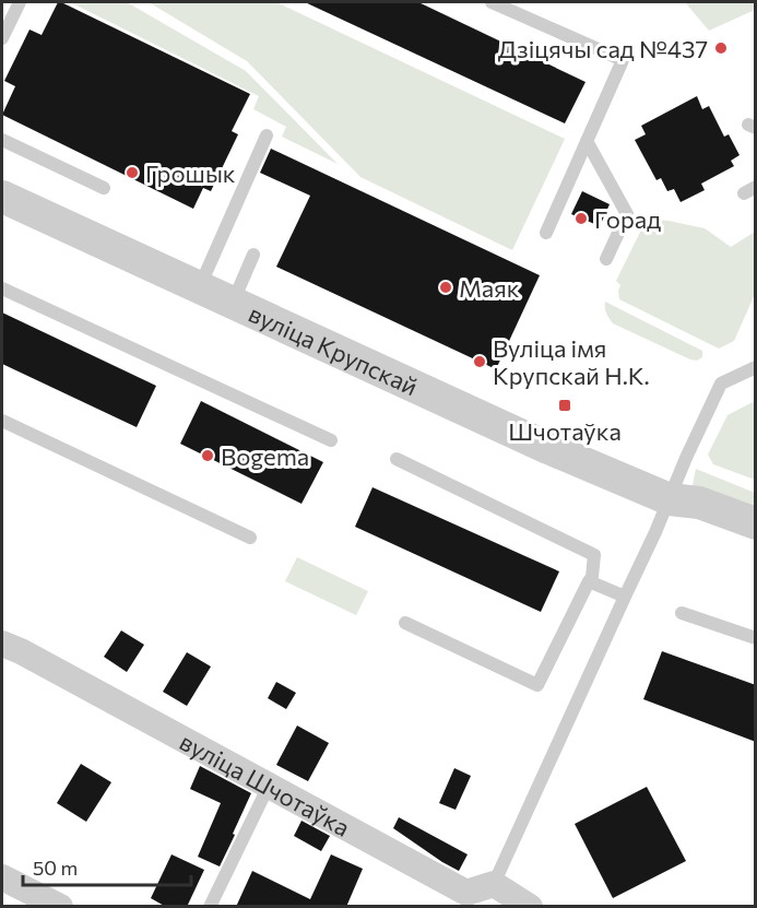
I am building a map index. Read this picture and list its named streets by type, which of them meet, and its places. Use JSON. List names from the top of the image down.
{
  "streets": {
    "street": ["вуліца Крупскай", "вуліца Шчотаўка"]
  },
  "places": {
    "other": [
      "Дзіцячы сад №437",
      "Грошык",
      "Горад",
      "Маяк",
      "Вуліца імя Крупскай Н.К.",
      "Bogema"
    ],
    "transit": ["Шчотаўка"]
  },
  "scale_bar": "50 m"
}
